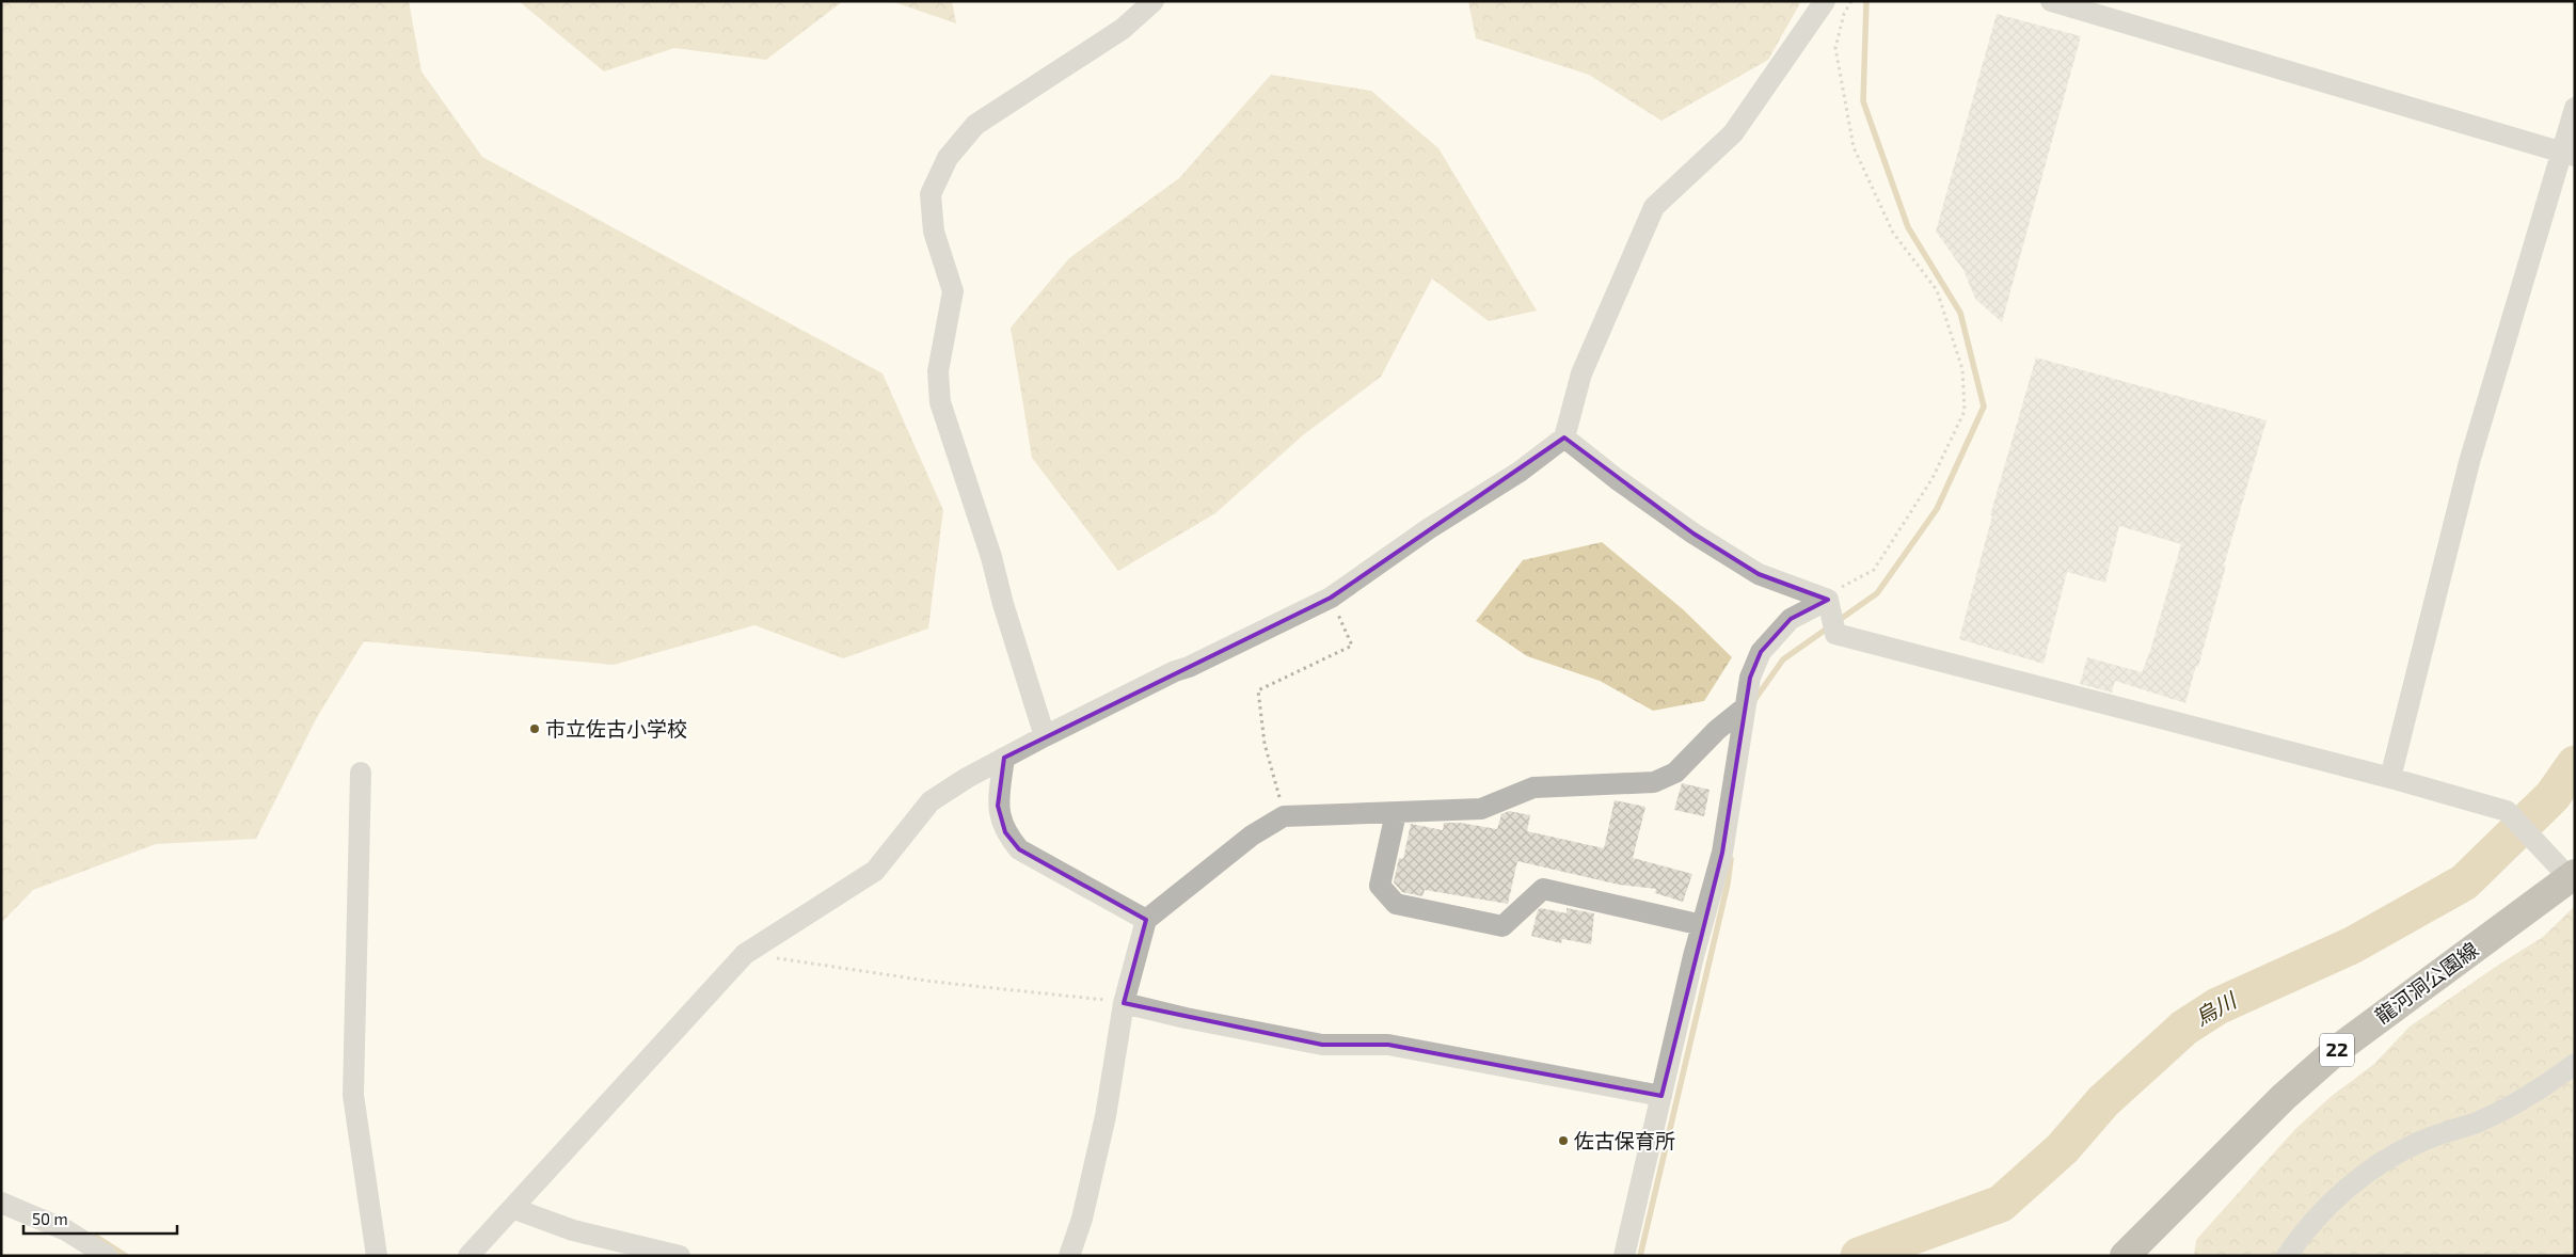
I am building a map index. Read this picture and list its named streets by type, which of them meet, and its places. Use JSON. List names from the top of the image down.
{
  "streets": {
    "main road": ["龍河洞公園線", "22"]
  },
  "water": ["烏川"],
  "places": ["市立佐古小学校", "佐古保育所"],
  "scale_bar": "50 m"
}
